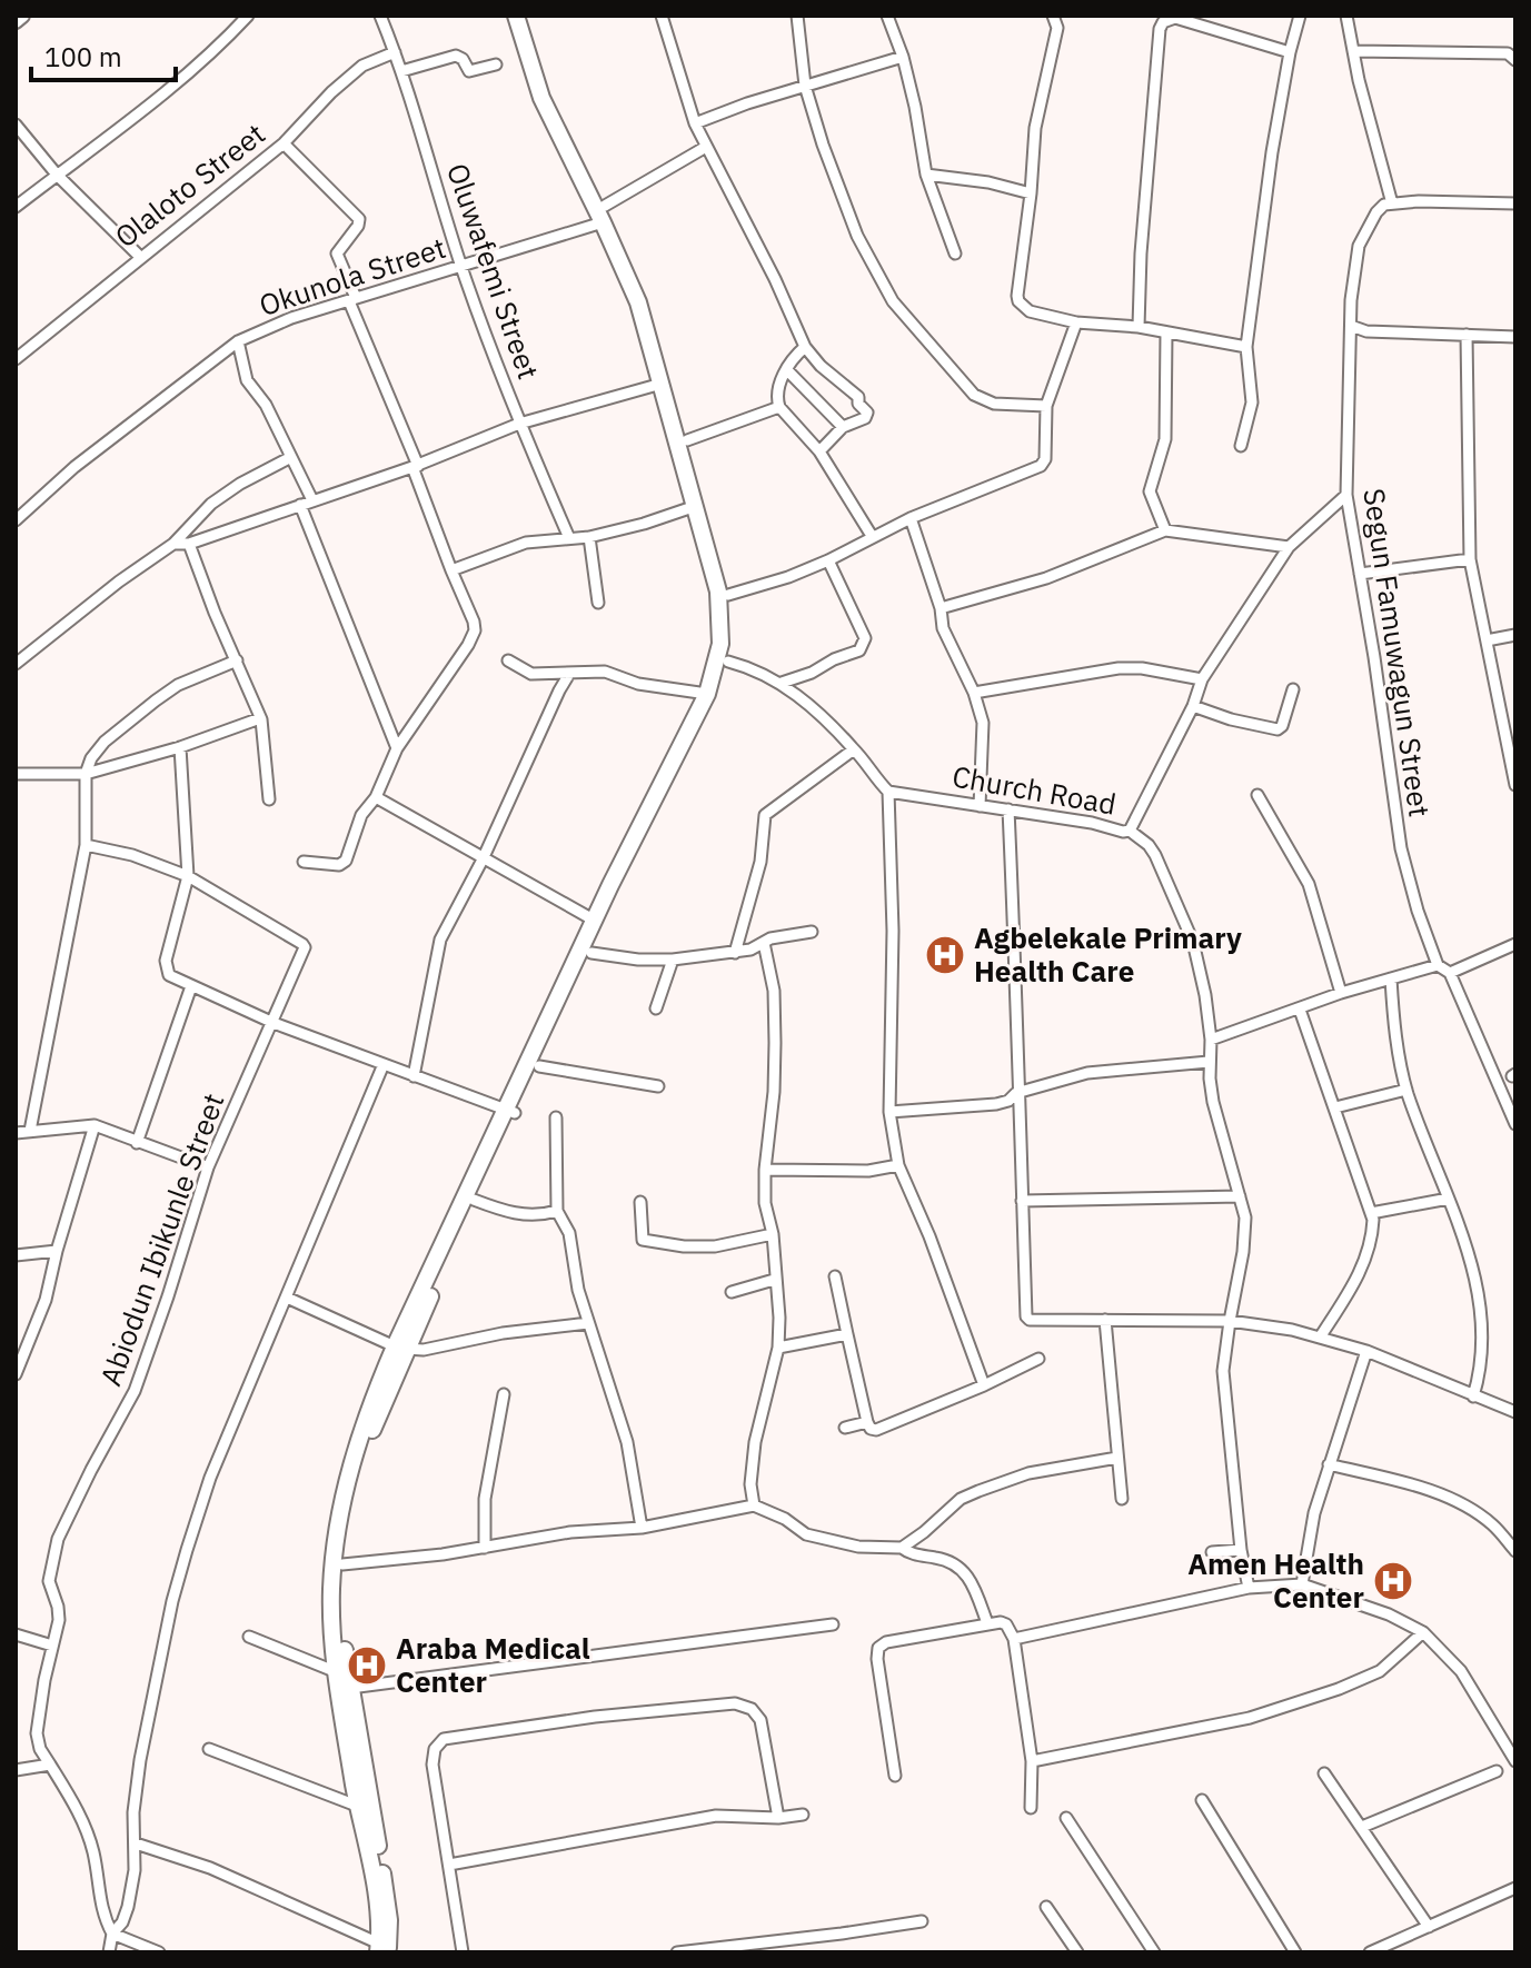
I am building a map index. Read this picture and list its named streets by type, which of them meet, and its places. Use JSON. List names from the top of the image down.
{
  "streets": {
    "street": [
      "Olaloto Street",
      "Oluwafemi Street",
      "Okunola Street",
      "Segun Famuwagun Street",
      "Church Road",
      "Abiodun Ibikunle Street"
    ]
  },
  "crossings": [
    ["Olaloto Street", "Oluwafemi Street"],
    ["Oluwafemi Street", "Okunola Street"]
  ],
  "places": {
    "hospital": ["Agbelekale Primary Health Care", "Amen Health Center", "Araba Medical Center"]
  },
  "scale_bar": "100 m"
}
